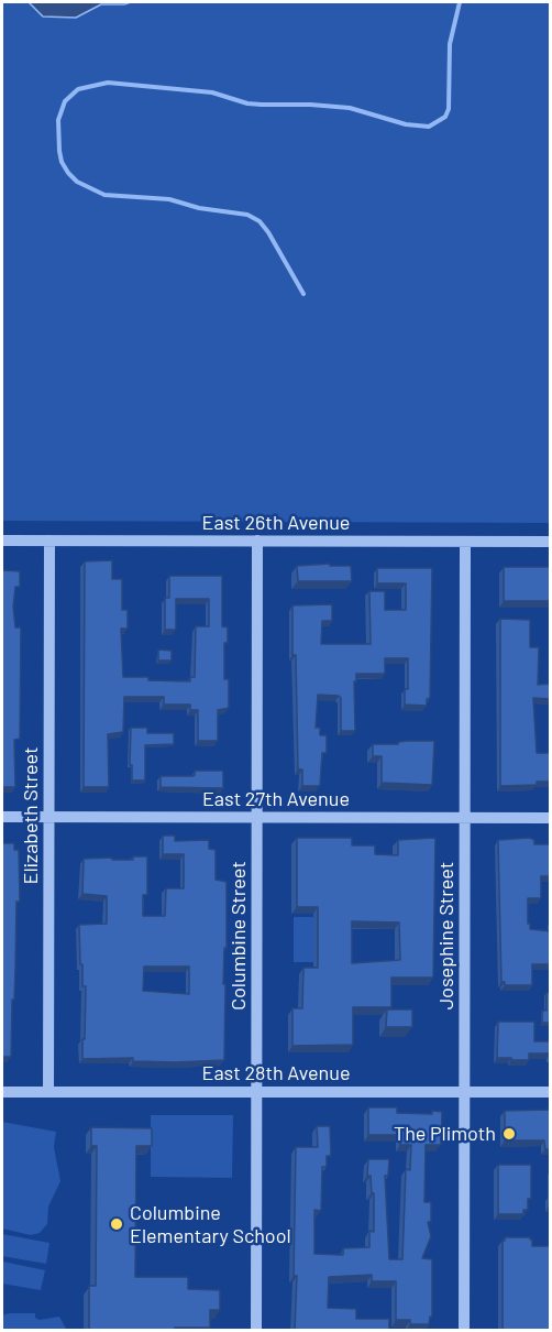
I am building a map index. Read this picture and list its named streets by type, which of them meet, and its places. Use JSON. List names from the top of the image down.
{
  "streets": {
    "street": [
      "East 26th Avenue",
      "East 27th Avenue",
      "Elizabeth Street",
      "Columbine Street",
      "Josephine Street",
      "East 28th Avenue"
    ]
  },
  "crossings": [
    ["East 26th Avenue", "Elizabeth Street"],
    ["East 26th Avenue", "Columbine Street"],
    ["East 26th Avenue", "Josephine Street"],
    ["East 27th Avenue", "Elizabeth Street"],
    ["East 27th Avenue", "Columbine Street"],
    ["East 27th Avenue", "Josephine Street"],
    ["Elizabeth Street", "East 28th Avenue"],
    ["Columbine Street", "East 28th Avenue"],
    ["Josephine Street", "East 28th Avenue"]
  ],
  "places": ["The Plimoth", "Columbine Elementary School"]
}
